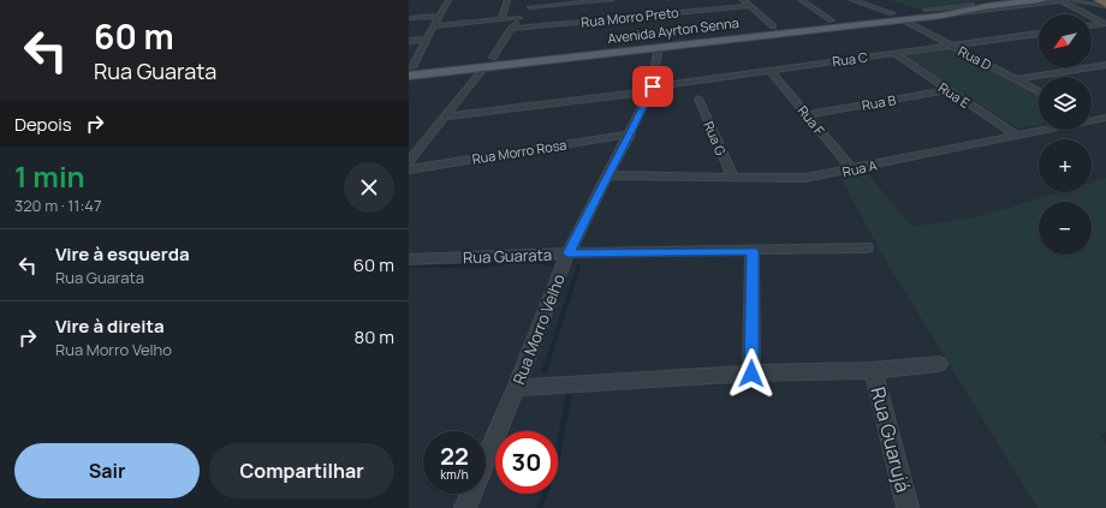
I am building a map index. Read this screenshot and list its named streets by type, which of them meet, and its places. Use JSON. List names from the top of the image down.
{
  "streets": {
    "main road": ["Avenida Ayrton Senna"],
    "street": [
      "Rua Morro Preto",
      "Rua D",
      "Rua C",
      "Rua E",
      "Rua B",
      "Rua F",
      "Rua G",
      "Rua Morro Rosa",
      "Rua A",
      "Rua Guarata",
      "Rua Morro Velho",
      "Rua Guarujá"
    ]
  },
  "crossings": [
    ["Avenida Ayrton Senna", "Rua D"],
    ["Avenida Ayrton Senna", "Rua Morro Velho"],
    ["Rua D", "Rua C"],
    ["Rua C", "Rua E"],
    ["Rua C", "Rua F"],
    ["Rua C", "Rua Morro Velho"],
    ["Rua E", "Rua B"],
    ["Rua E", "Rua A"],
    ["Rua B", "Rua F"],
    ["Rua F", "Rua A"],
    ["Rua G", "Rua A"],
    ["Rua Morro Rosa", "Rua Morro Velho"],
    ["Rua A", "Rua Morro Velho"],
    ["Rua Guarata", "Rua Morro Velho"]
  ],
  "north": "bottom left",
  "page": {
    "turn": ["60 m", "Rua Guarata"],
    "map_buttons": ["+", "−"],
    "then": "Depois",
    "heading": ["1 min", "320 m · 11:47"],
    "list": [
      {
        "name": "Vire à esquerda",
        "note": "Rua Guarata",
        "value": "60 m"
      },
      {
        "name": "Vire à direita",
        "note": "Rua Morro Velho",
        "value": "80 m"
      }
    ],
    "speed": "22 km/h",
    "limit": "30",
    "buttons": ["Sair", "Compartilhar"]
  }
}
